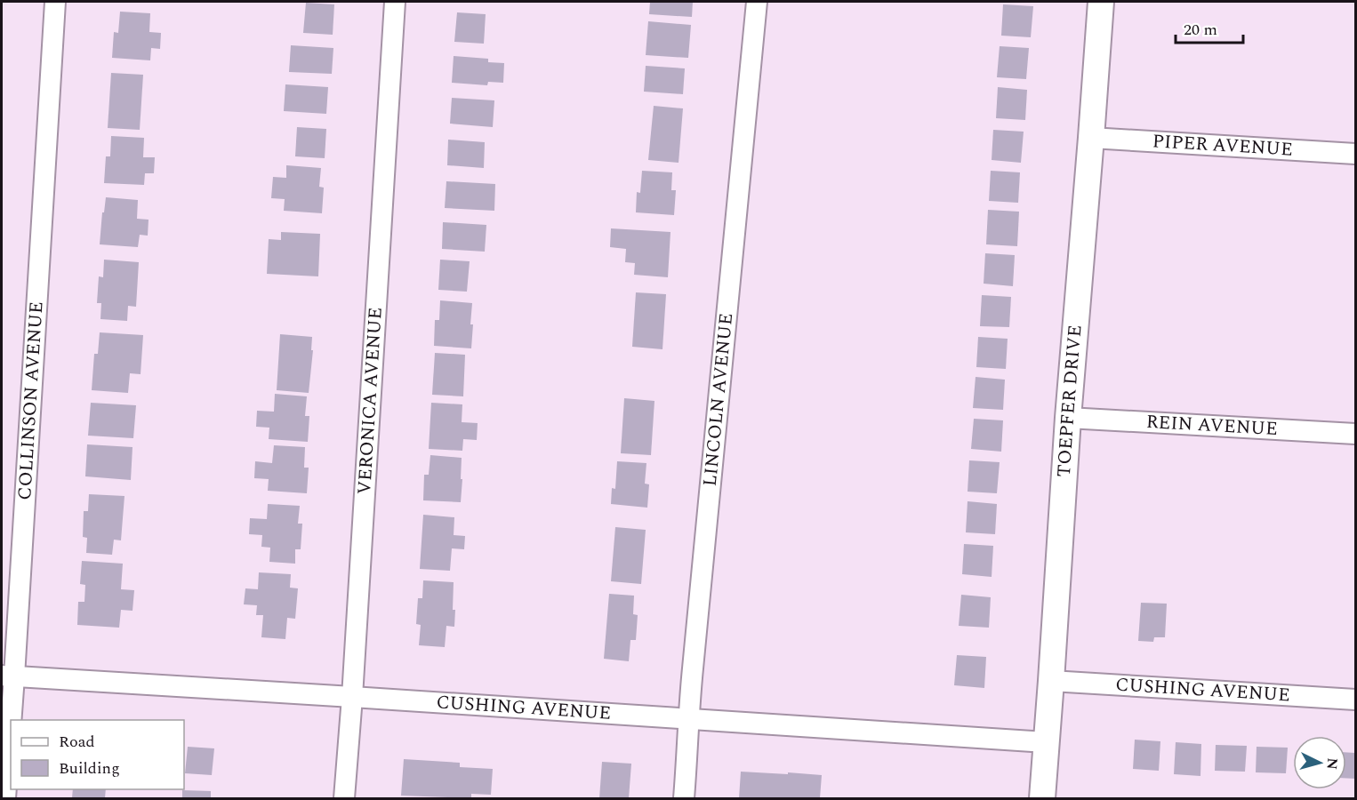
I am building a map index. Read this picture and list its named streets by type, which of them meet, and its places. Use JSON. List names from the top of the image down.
{
  "streets": {
    "street": [
      "PIPER AVENUE",
      "COLLINSON AVENUE",
      "VERONICA AVENUE",
      "LINCOLN AVENUE",
      "TOEPFER DRIVE",
      "REIN AVENUE",
      "CUSHING AVENUE"
    ]
  },
  "crossings": [
    ["PIPER AVENUE", "TOEPFER DRIVE"],
    ["COLLINSON AVENUE", "CUSHING AVENUE"],
    ["VERONICA AVENUE", "CUSHING AVENUE"],
    ["LINCOLN AVENUE", "CUSHING AVENUE"],
    ["TOEPFER DRIVE", "REIN AVENUE"],
    ["TOEPFER DRIVE", "CUSHING AVENUE"]
  ],
  "legend": ["Road", "Building"],
  "scale_bar": "20 m",
  "north": "right"
}
